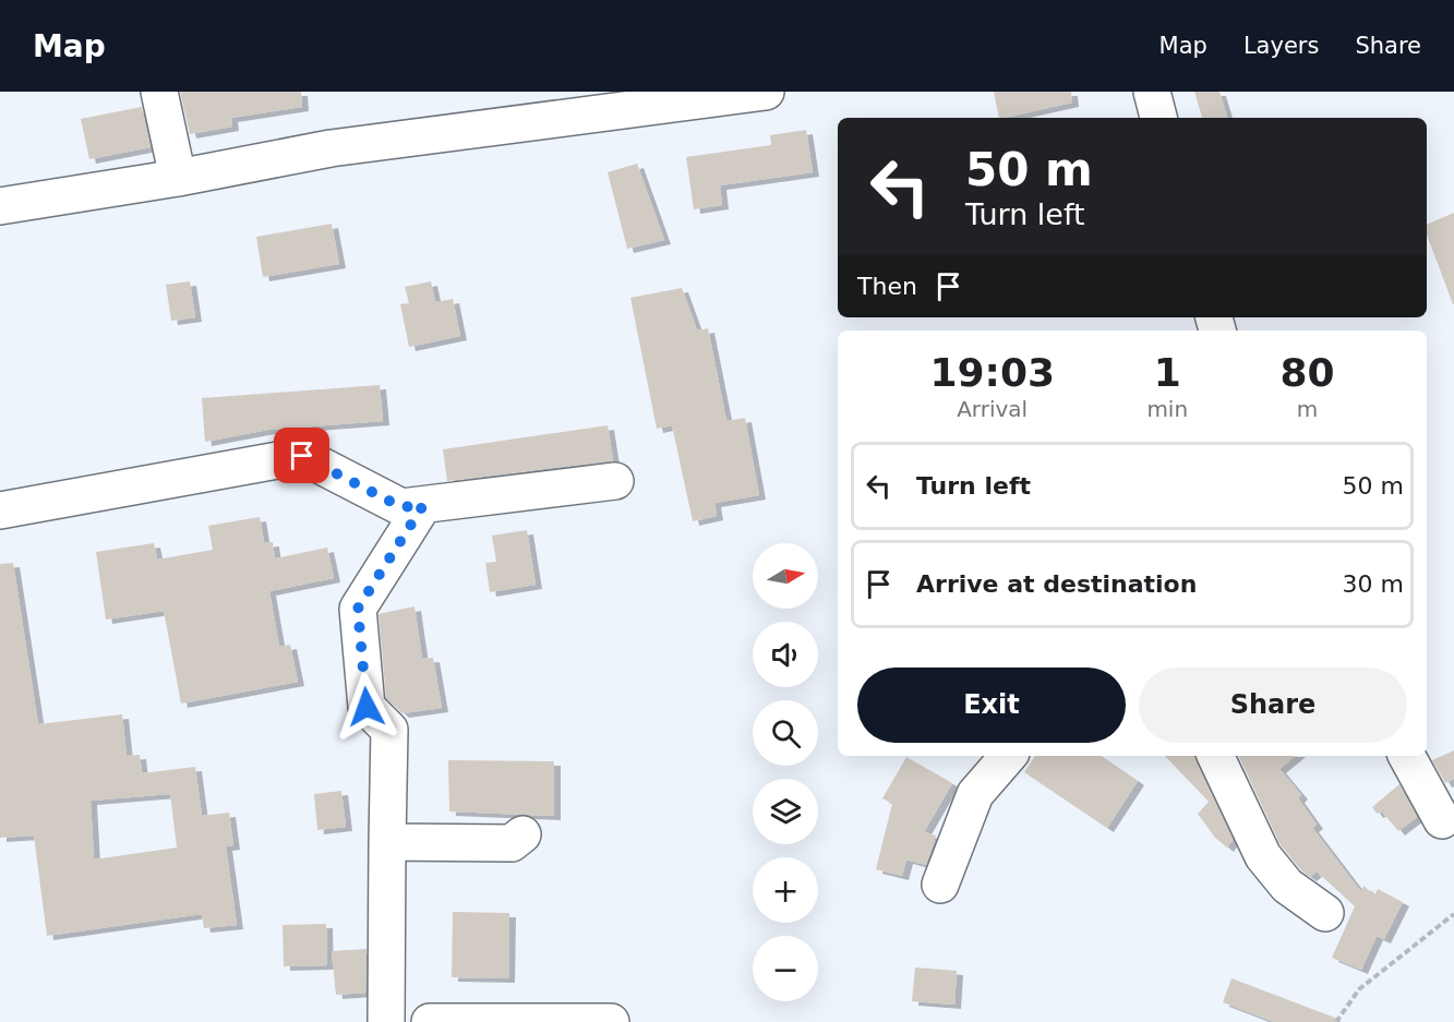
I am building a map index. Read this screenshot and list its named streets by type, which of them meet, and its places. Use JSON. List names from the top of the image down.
{
  "north": "right",
  "page": {
    "header": "Map",
    "nav": ["Map", "Layers", "Share"],
    "turn": ["50 m", "Turn left"],
    "then": "Then",
    "eta": [
      "19:03",
      "Arrival",
      "1",
      "min",
      "80",
      "m"
    ],
    "list": [
      {
        "name": "Turn left",
        "value": "50 m"
      },
      {
        "name": "Arrive at destination",
        "value": "30 m"
      }
    ],
    "map_buttons": ["+", "−"],
    "buttons": ["Exit", "Share"]
  }
}
